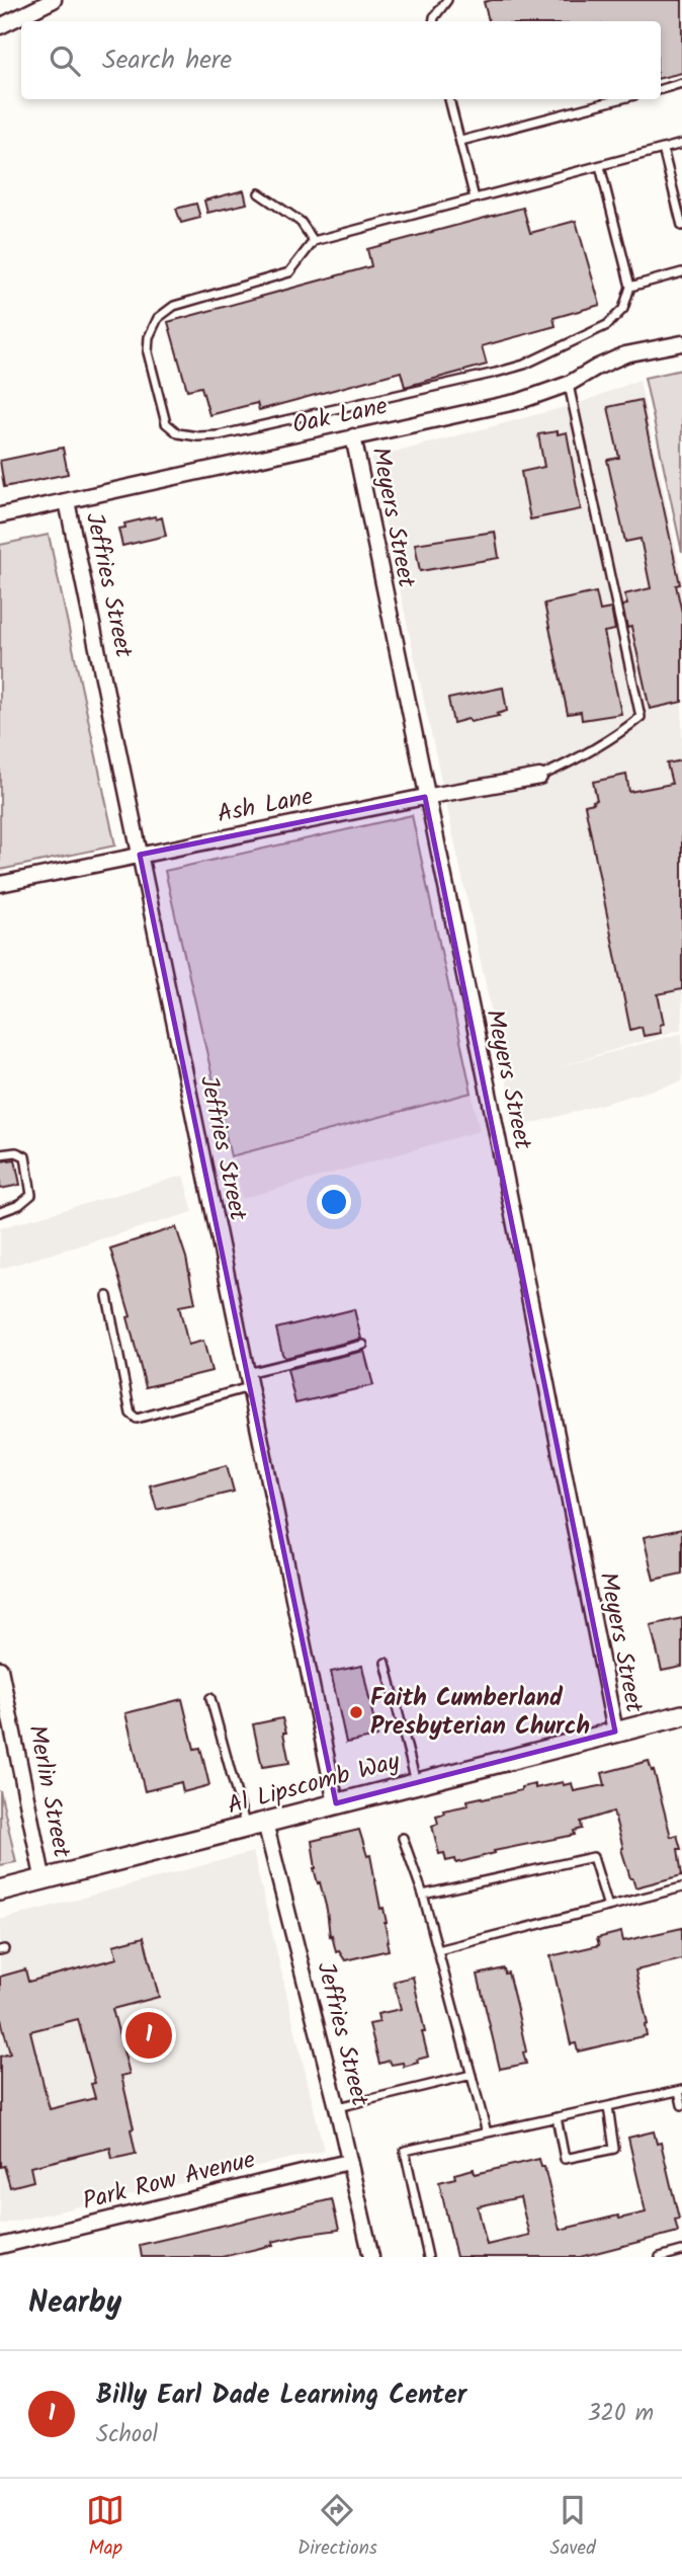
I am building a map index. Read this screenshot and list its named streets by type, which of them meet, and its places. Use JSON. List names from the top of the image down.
{
  "streets": {
    "street": [
      "Oak Lane",
      "Meyers Street",
      "Jeffries Street",
      "Ash Lane",
      "Al Lipscomb Way",
      "Merlin Street",
      "Park Row Avenue"
    ]
  },
  "crossings": [
    ["Oak Lane", "Meyers Street"],
    ["Oak Lane", "Jeffries Street"],
    ["Meyers Street", "Ash Lane"],
    ["Meyers Street", "Al Lipscomb Way"],
    ["Jeffries Street", "Ash Lane"],
    ["Jeffries Street", "Al Lipscomb Way"],
    ["Jeffries Street", "Park Row Avenue"],
    ["Al Lipscomb Way", "Merlin Street"]
  ],
  "places": ["Faith Cumberland Presbyterian Church"],
  "page": {
    "search": "Search here",
    "pins": "1",
    "heading": "Nearby",
    "list": [
      {
        "mark": "1",
        "name": "Billy Earl Dade Learning Center",
        "note": "School",
        "value": "320 m"
      }
    ],
    "nav": ["Map", "Directions", "Saved"]
  }
}
